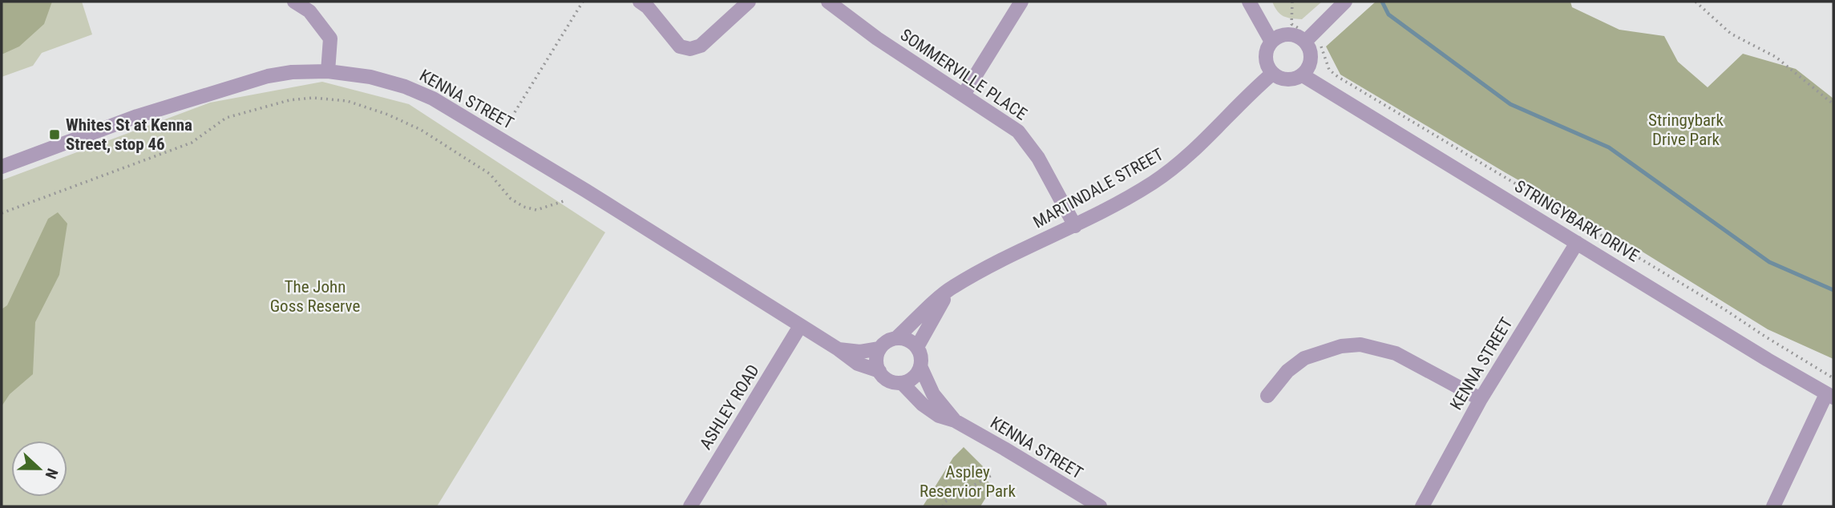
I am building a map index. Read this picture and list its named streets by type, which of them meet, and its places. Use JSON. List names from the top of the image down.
{
  "streets": {
    "street": [
      "SOMMERVILLE PLACE",
      "KENNA STREET",
      "MARTINDALE STREET",
      "STRINGYBARK DRIVE",
      "ASHLEY ROAD"
    ]
  },
  "crossings": [
    ["SOMMERVILLE PLACE", "MARTINDALE STREET"],
    ["KENNA STREET", "MARTINDALE STREET"],
    ["KENNA STREET", "STRINGYBARK DRIVE"],
    ["KENNA STREET", "ASHLEY ROAD"],
    ["MARTINDALE STREET", "STRINGYBARK DRIVE"]
  ],
  "parks": ["Stringybark Drive Park", "The John Goss Reserve", "Aspley Reservior Park"],
  "places": {
    "transit": ["Whites St at Kenna Street, stop 46"]
  },
  "north": "right"
}
